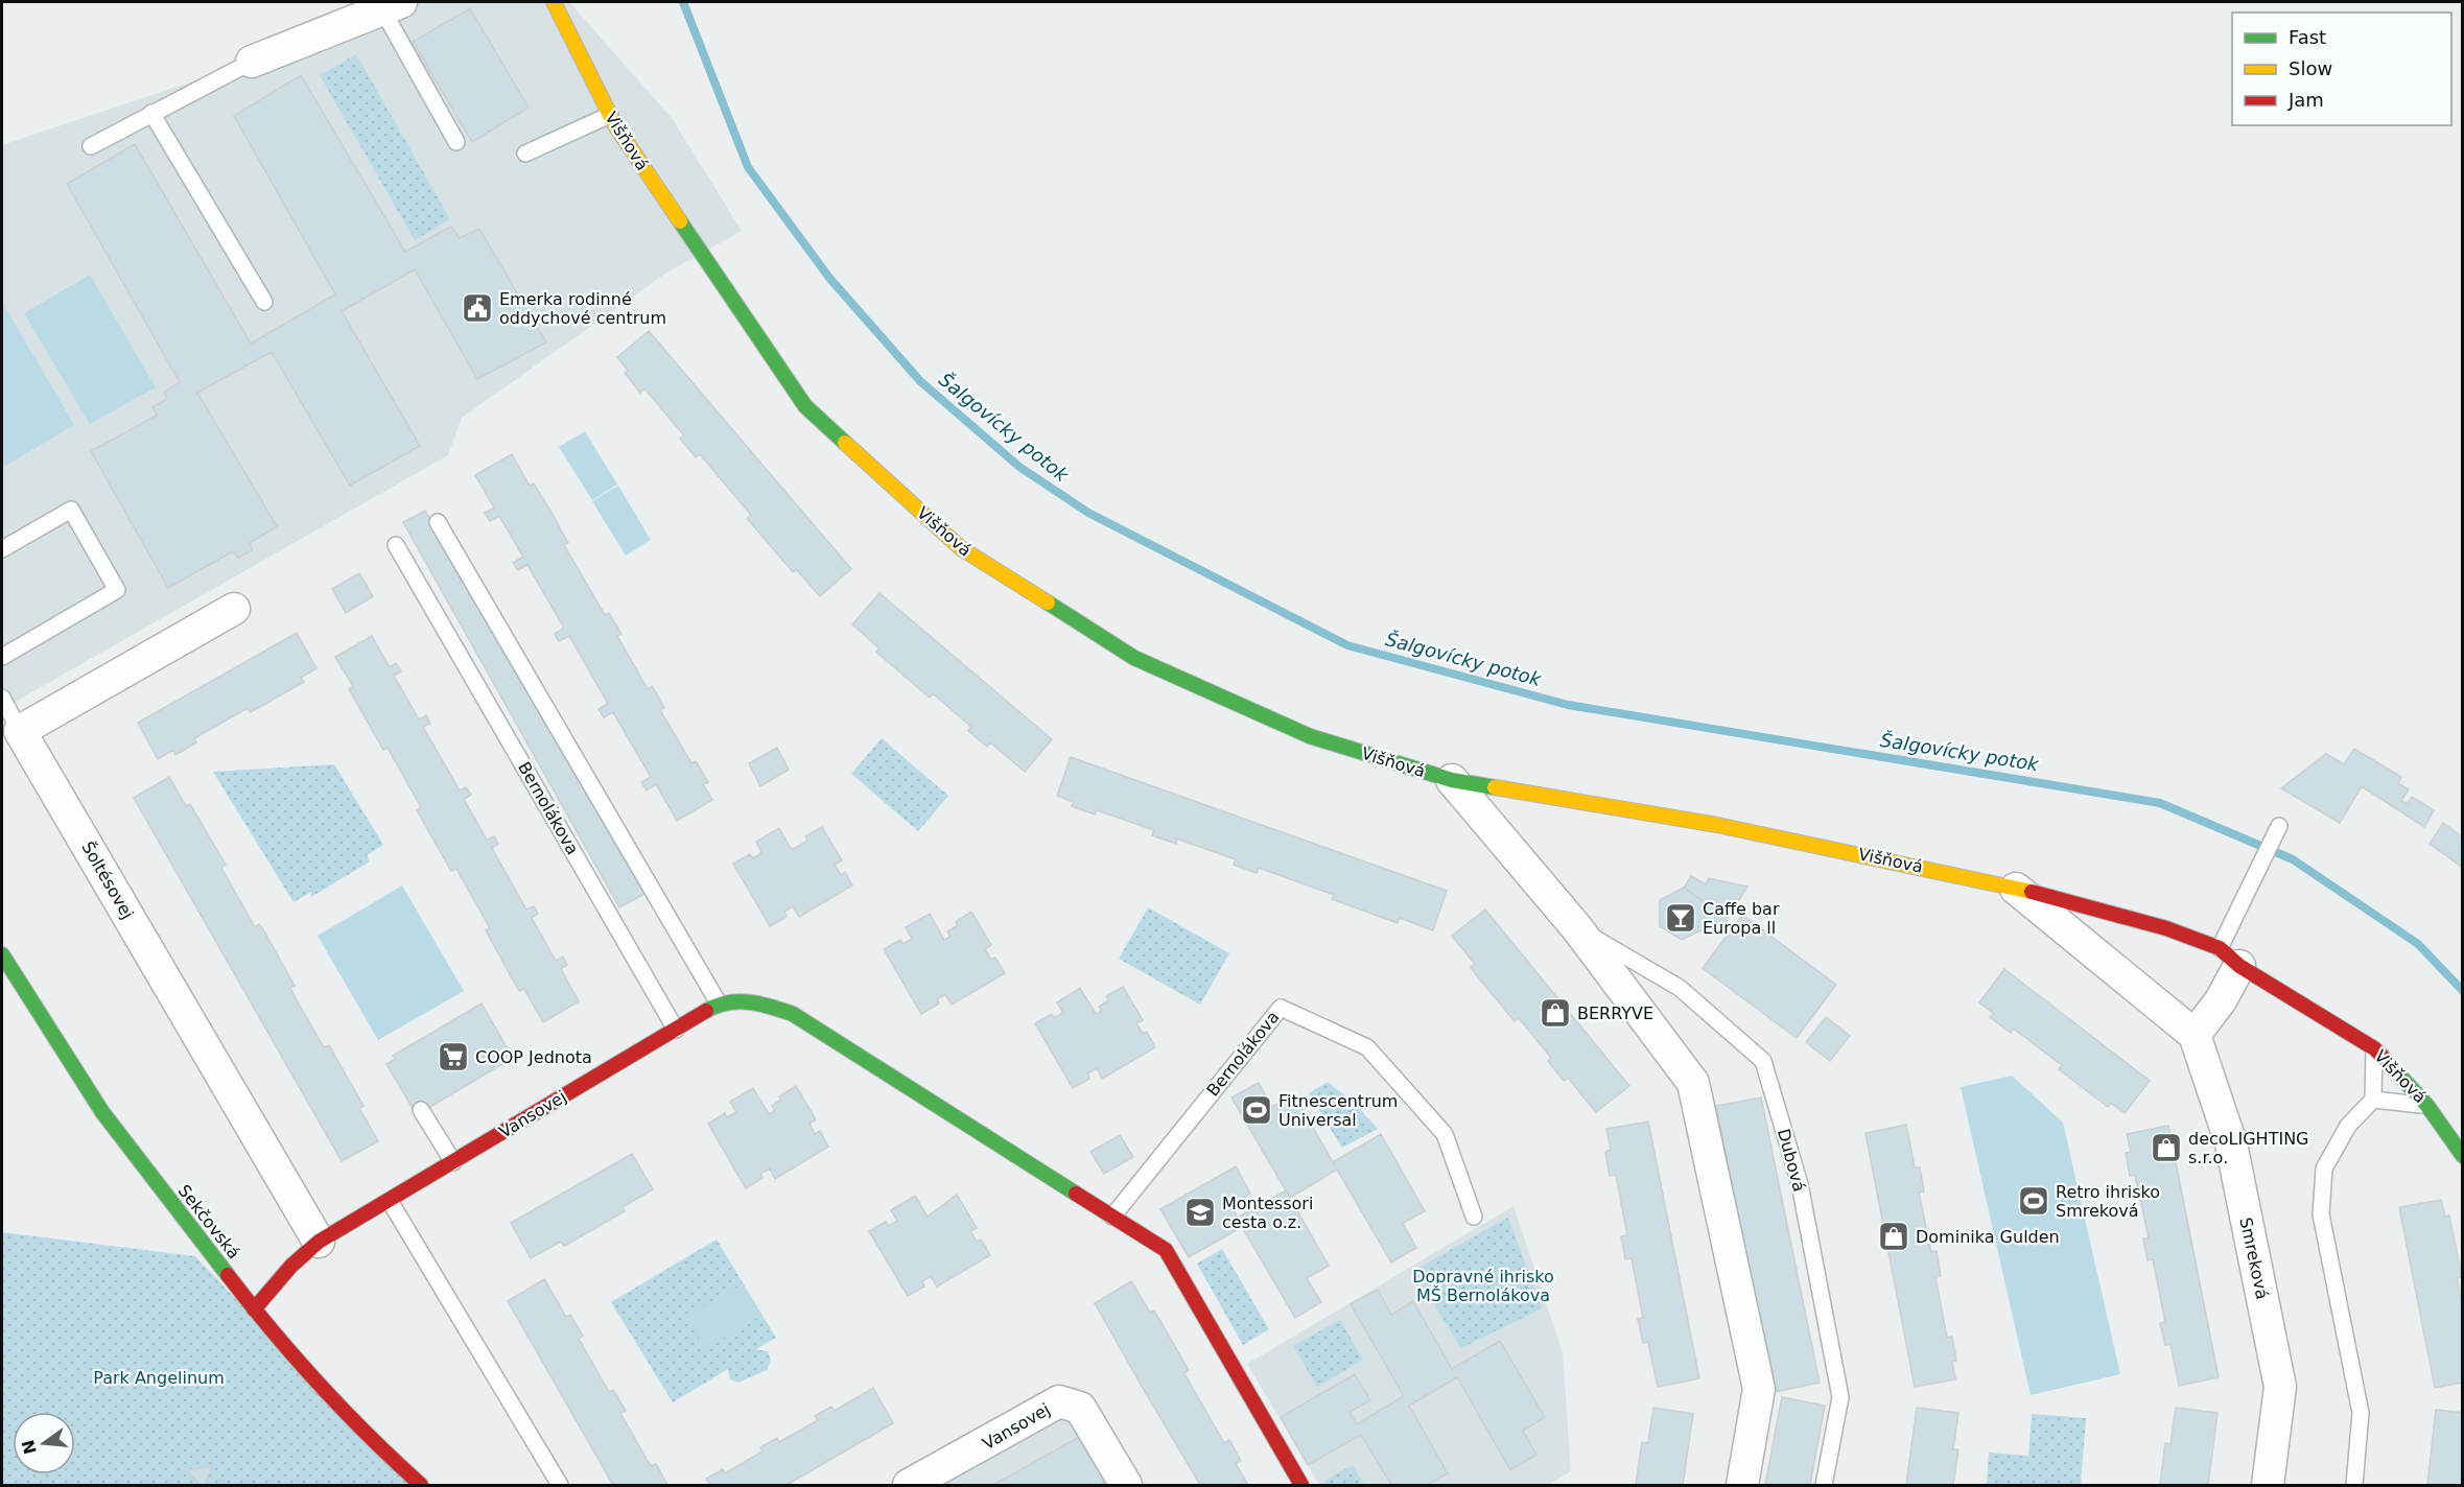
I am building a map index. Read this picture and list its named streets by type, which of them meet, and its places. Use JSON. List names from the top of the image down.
{
  "streets": {
    "street": [
      "Višňová",
      "Šoltésovej",
      "Vansovej",
      "Dubová",
      "Sekčovská",
      "Smreková"
    ],
    "lane": ["Bernolákova"]
  },
  "crossings": [
    ["Višňová", "Dubová"],
    ["Bernolákova", "Vansovej"],
    ["Šoltésovej", "Vansovej"],
    ["Vansovej", "Sekčovská"]
  ],
  "water": ["Šalgovícky potok"],
  "parks": ["Dopravné ihrisko MŠ Bernolákova", "Park Angelinum"],
  "places": {
    "public building": ["Emerka rodinné oddychové centrum"],
    "bar": ["Caffe bar Europa ll"],
    "shop": ["BERRYVE", "decoLIGHTING s.r.o.", "Dominika Gulden"],
    "supermarket": ["COOP Jednota"],
    "sports": ["Fitnescentrum Universal", "Retro ihrisko Smreková"],
    "school or university": ["Montessori cesta o.z."]
  },
  "legend": ["Fast", "Slow", "Jam"],
  "north": "left"
}
